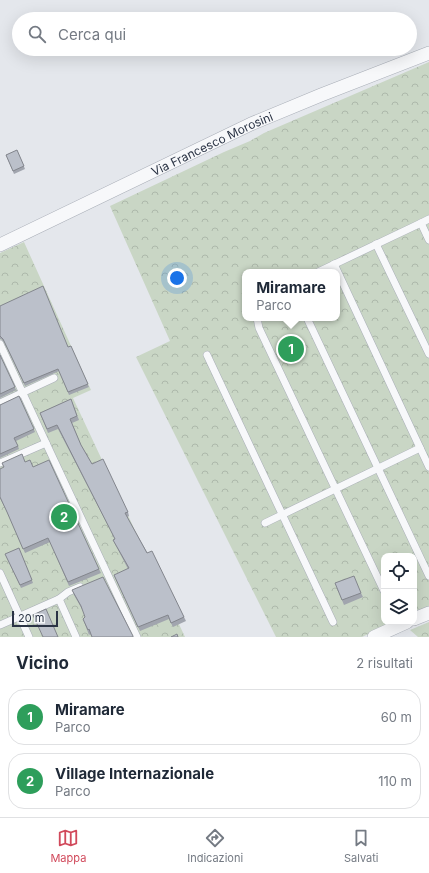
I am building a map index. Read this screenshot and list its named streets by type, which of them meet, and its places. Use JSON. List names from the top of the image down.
{
  "streets": {
    "street": ["Via Francesco Morosini"]
  },
  "scale_bar": "20 m",
  "page": {
    "search": "Cerca qui",
    "popup": ["Miramare", "Parco"],
    "pins": ["1", "2"],
    "scale": "20 m",
    "heading": ["Vicino", "2 risultati"],
    "list": [
      {
        "mark": "1",
        "name": "Miramare",
        "note": "Parco",
        "value": "60 m"
      },
      {
        "mark": "2",
        "name": "Village Internazionale",
        "note": "Parco",
        "value": "110 m"
      }
    ],
    "nav": ["Mappa", "Indicazioni", "Salvati"]
  }
}
